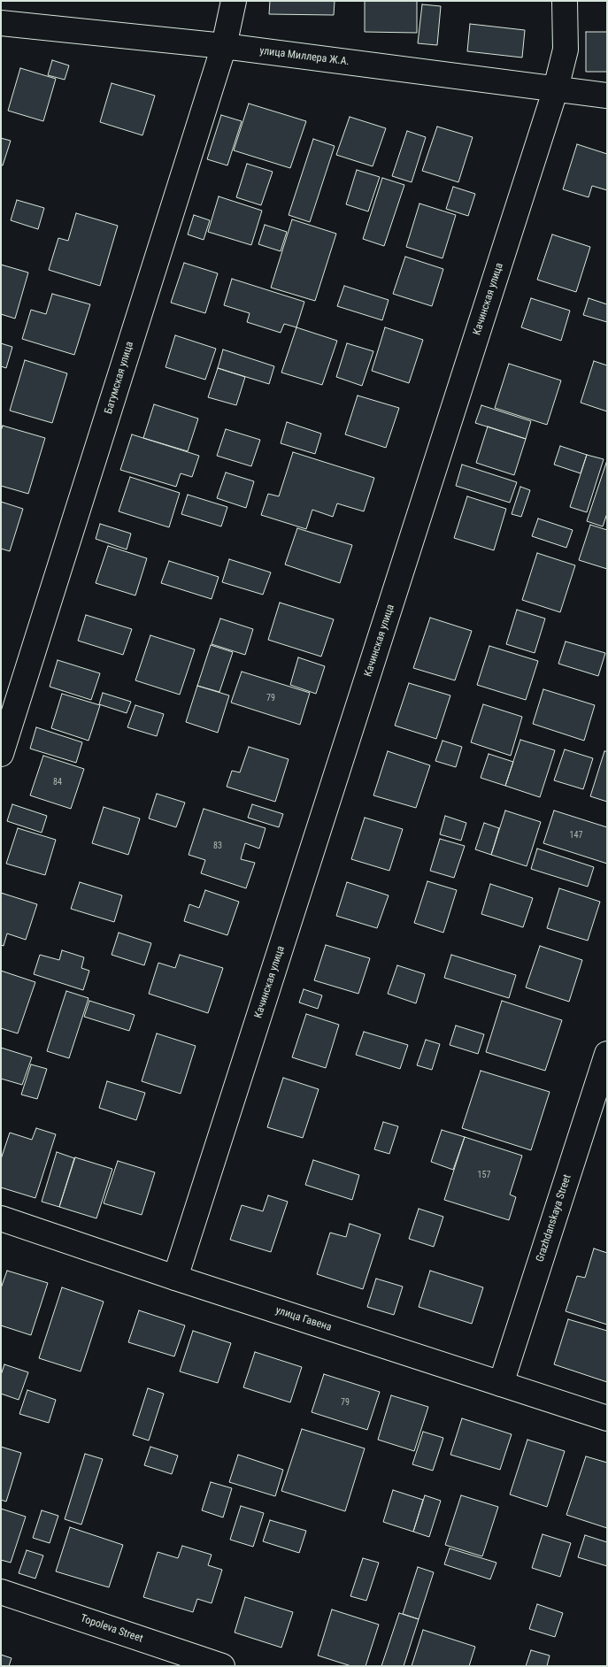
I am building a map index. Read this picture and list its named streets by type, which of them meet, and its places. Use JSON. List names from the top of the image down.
{
  "streets": {
    "street": [
      "улица Миллера Ж.А.",
      "Качинская улица",
      "Батумская улица",
      "Grazhdanskaya Street",
      "улица Гавена",
      "Topoleva Street"
    ]
  },
  "crossings": [
    ["улица Миллера Ж.А.", "Качинская улица"],
    ["улица Миллера Ж.А.", "Батумская улица"],
    ["Качинская улица", "улица Гавена"],
    ["Grazhdanskaya Street", "улица Гавена"]
  ],
  "house_numbers": [
    "79",
    "84",
    "147",
    "83",
    "157",
    "79"
  ]
}
